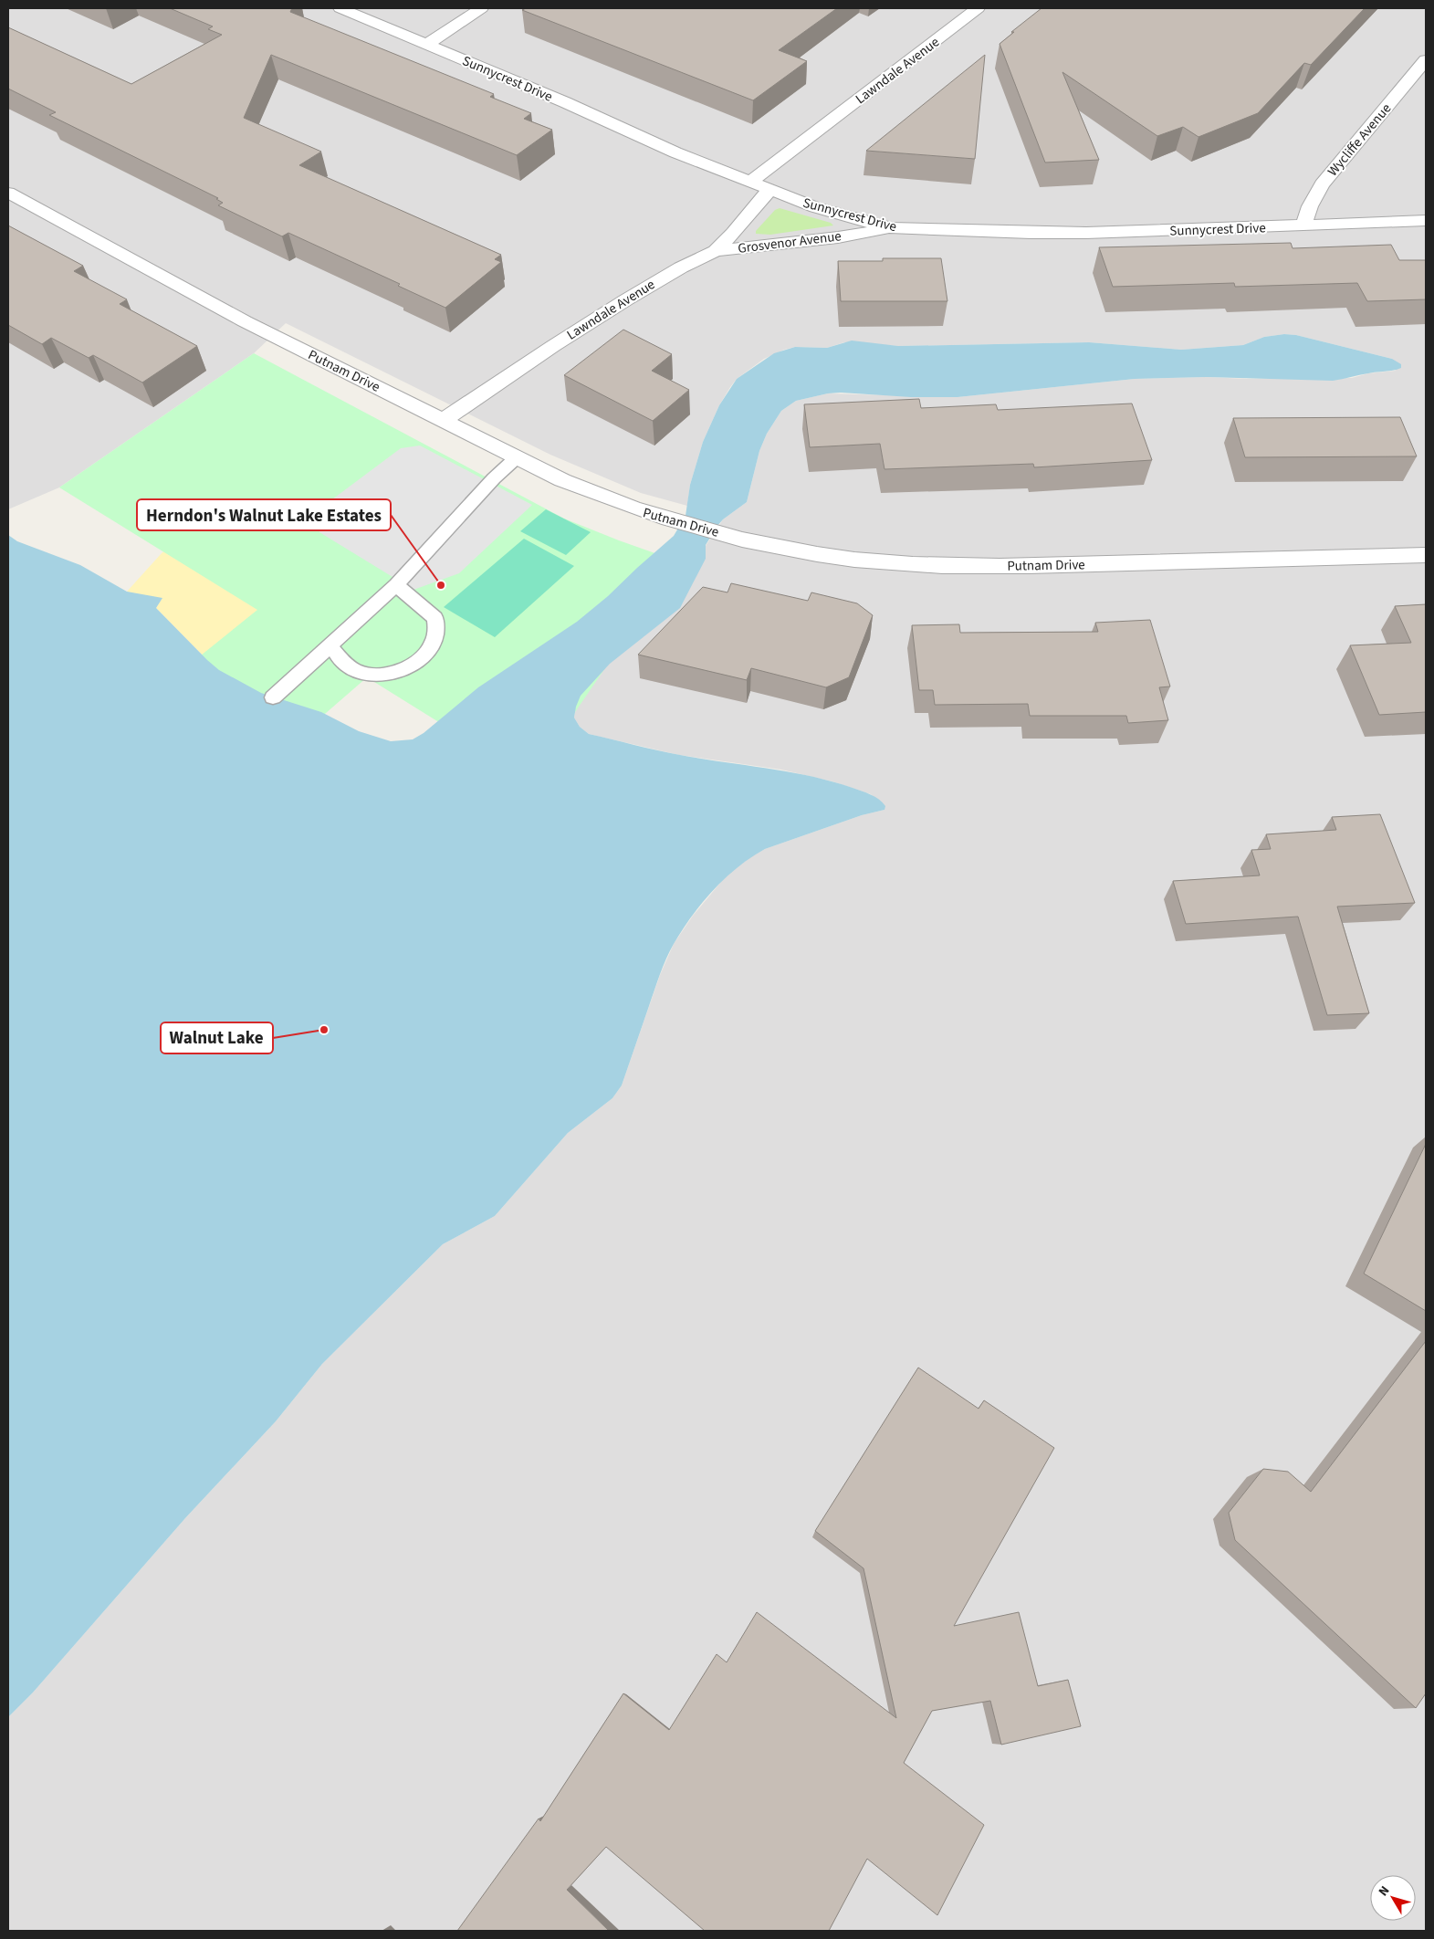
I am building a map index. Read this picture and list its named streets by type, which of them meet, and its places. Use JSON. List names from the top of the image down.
{
  "streets": {
    "street": [
      "Lawndale Avenue",
      "Sunnycrest Drive",
      "Wycliffe Avenue",
      "Grosvenor Avenue",
      "Putnam Drive"
    ]
  },
  "crossings": [
    ["Lawndale Avenue", "Sunnycrest Drive"],
    ["Lawndale Avenue", "Grosvenor Avenue"],
    ["Lawndale Avenue", "Putnam Drive"],
    ["Sunnycrest Drive", "Wycliffe Avenue"],
    ["Sunnycrest Drive", "Grosvenor Avenue"]
  ],
  "places": ["Herndon's Walnut Lake Estates", "Walnut Lake"],
  "north": "top left"
}
